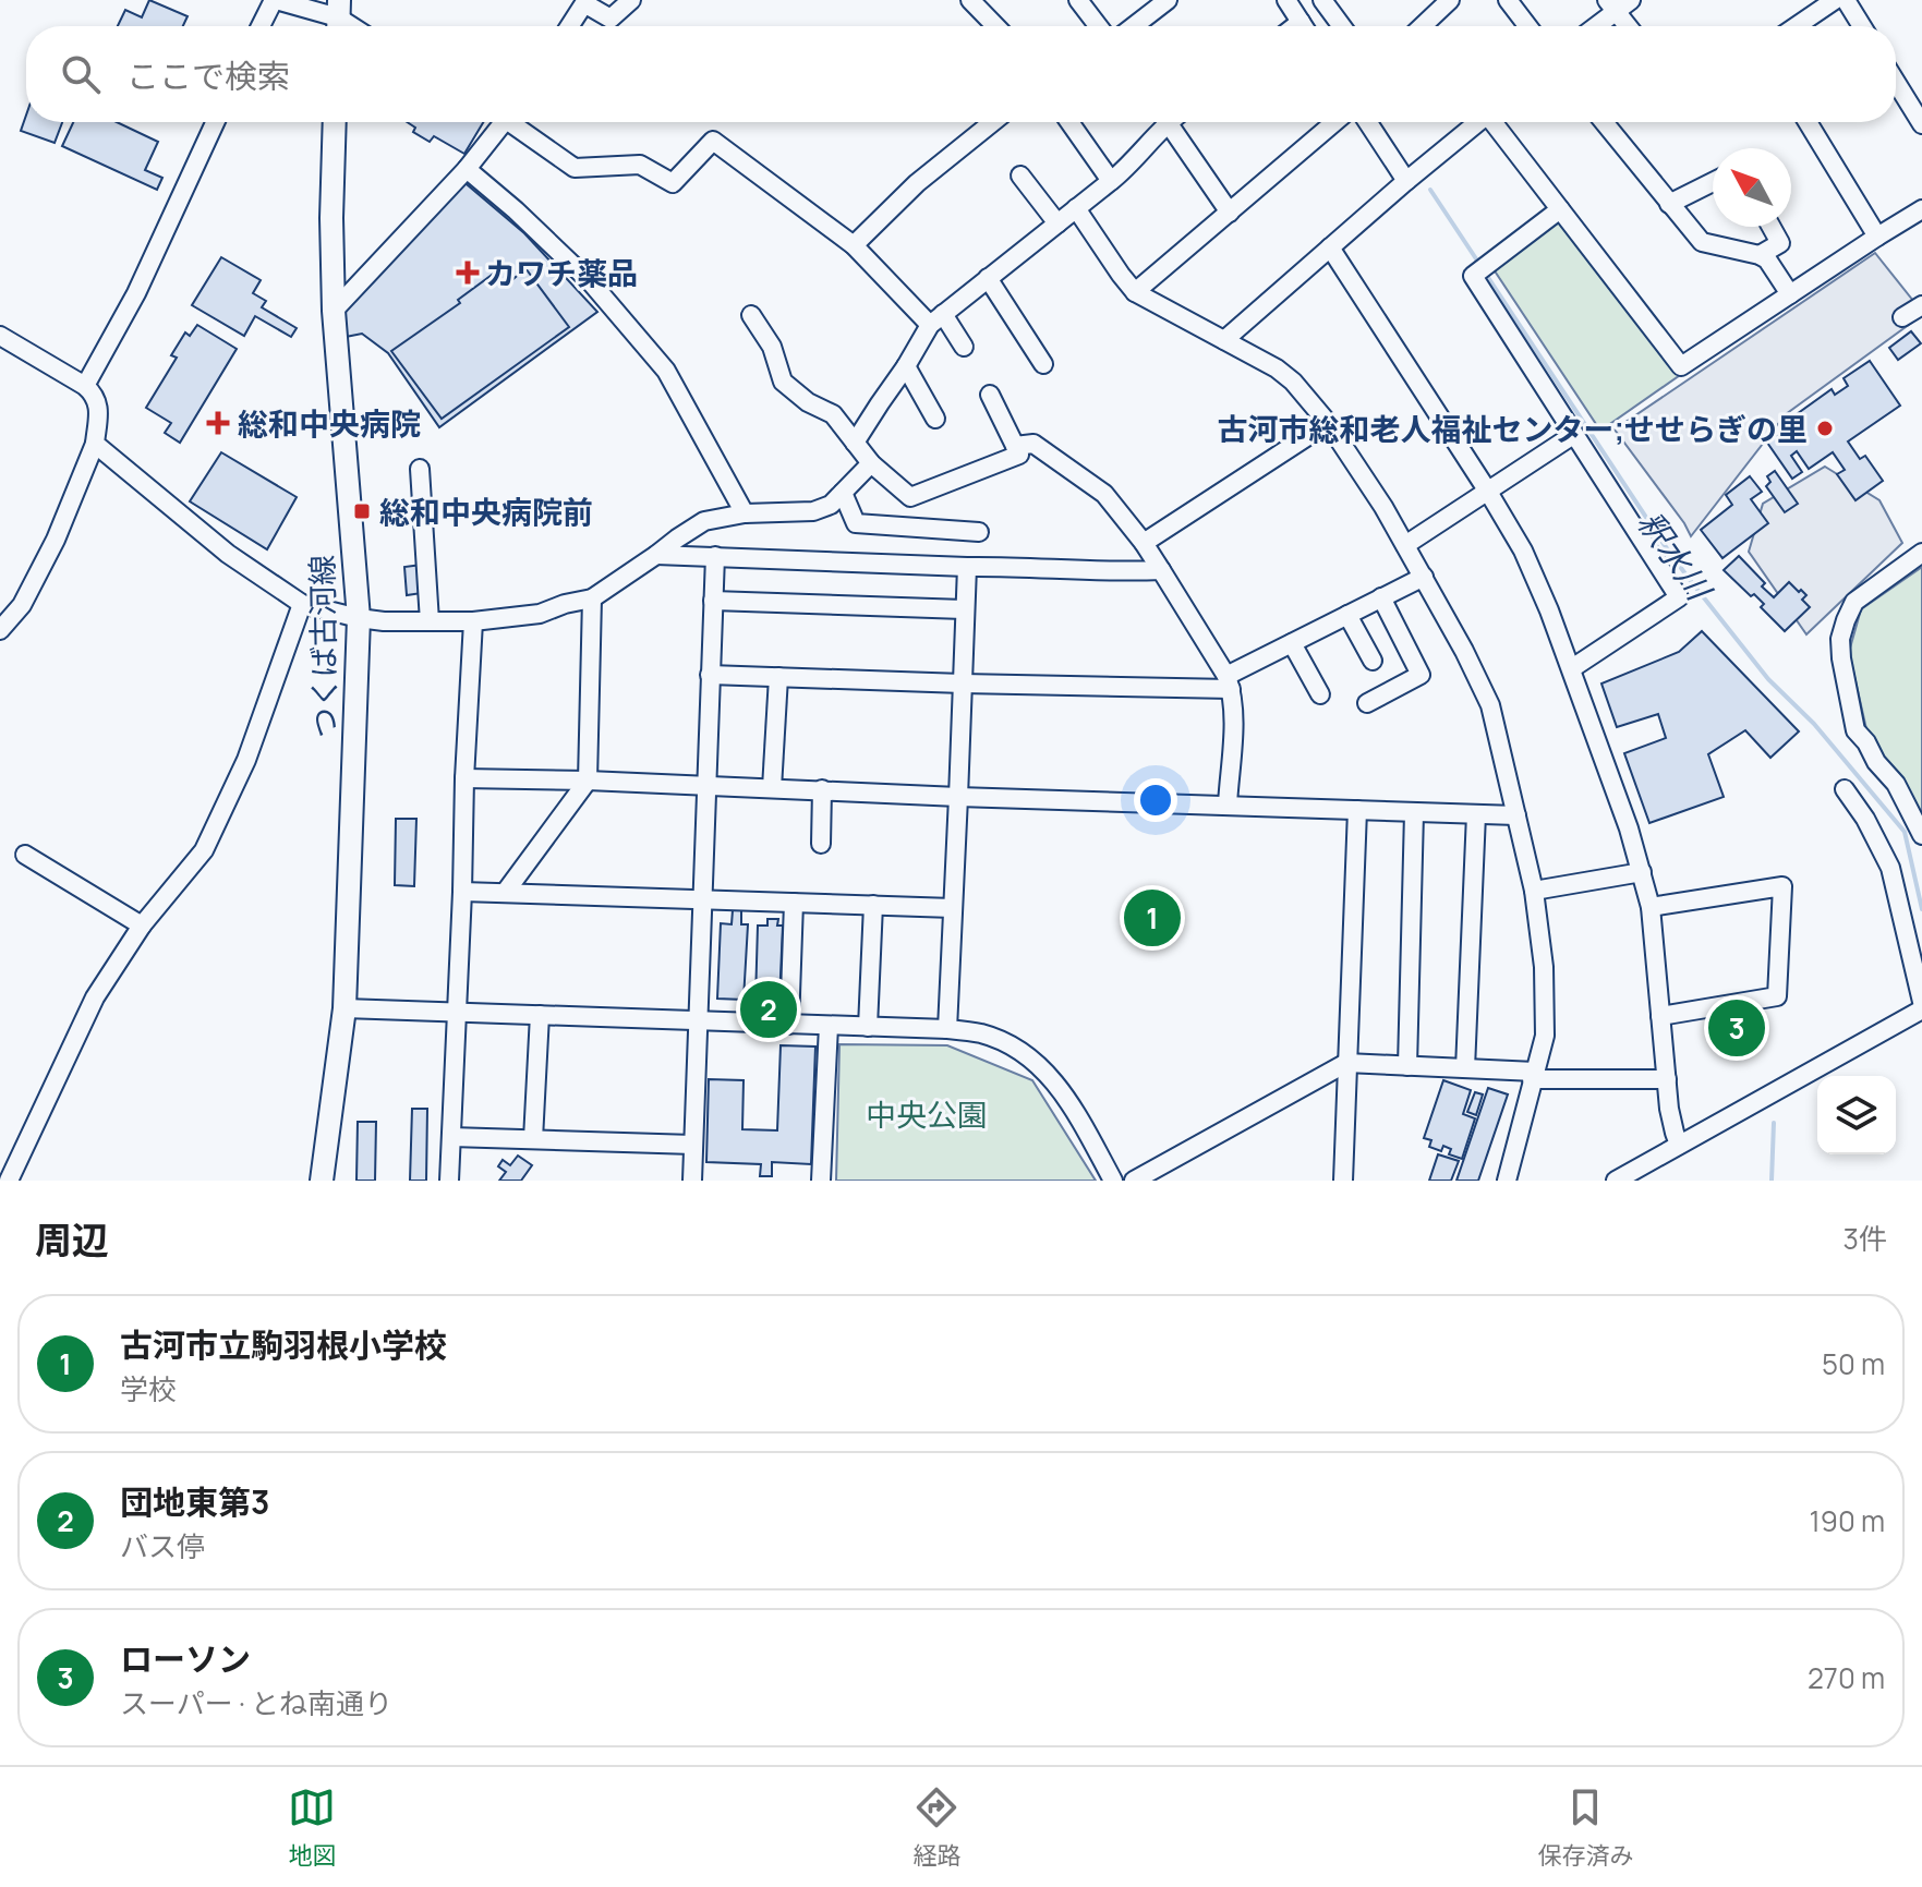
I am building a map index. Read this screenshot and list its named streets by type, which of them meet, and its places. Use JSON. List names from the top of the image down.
{
  "streets": {
    "main road": ["つくば古河線"]
  },
  "water": ["釈水川"],
  "parks": ["中央公園"],
  "places": {
    "health": ["カワチ薬品", "総和中央病院"],
    "other": ["古河市総和老人福祉センター;せせらぎの里"],
    "transit": ["総和中央病院前"]
  },
  "north": "top left",
  "page": {
    "search": "ここで検索",
    "pins": ["1", "2", "3"],
    "heading": ["周辺", "3件"],
    "list": [
      {
        "mark": "1",
        "name": "古河市立駒羽根小学校",
        "note": "学校",
        "value": "50 m"
      },
      {
        "mark": "2",
        "name": "団地東第3",
        "note": "バス停",
        "value": "190 m"
      },
      {
        "mark": "3",
        "name": "ローソン",
        "note": "スーパー · とね南通り",
        "value": "270 m"
      }
    ],
    "nav": ["地図", "経路", "保存済み"]
  }
}
